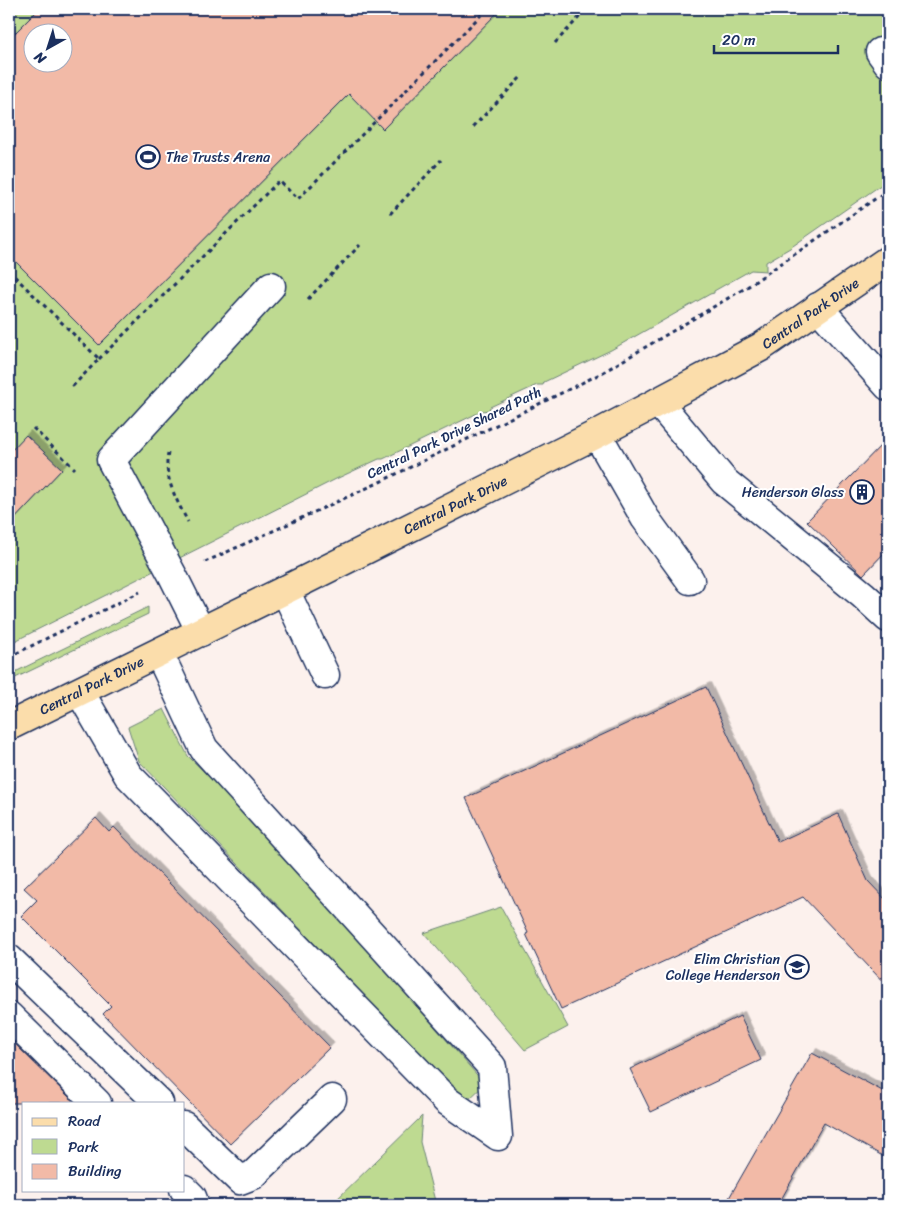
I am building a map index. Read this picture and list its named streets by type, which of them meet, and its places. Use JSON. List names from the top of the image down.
{
  "streets": {
    "main road": ["Central Park Drive"],
    "path": ["Central Park Drive Shared Path"]
  },
  "places": {
    "sports": ["The Trusts Arena"],
    "building": ["Henderson Glass"],
    "school or university": ["Elim Christian College Henderson"]
  },
  "legend": ["Road", "Park", "Building"],
  "scale_bar": "20 m",
  "north": "bottom left"
}
